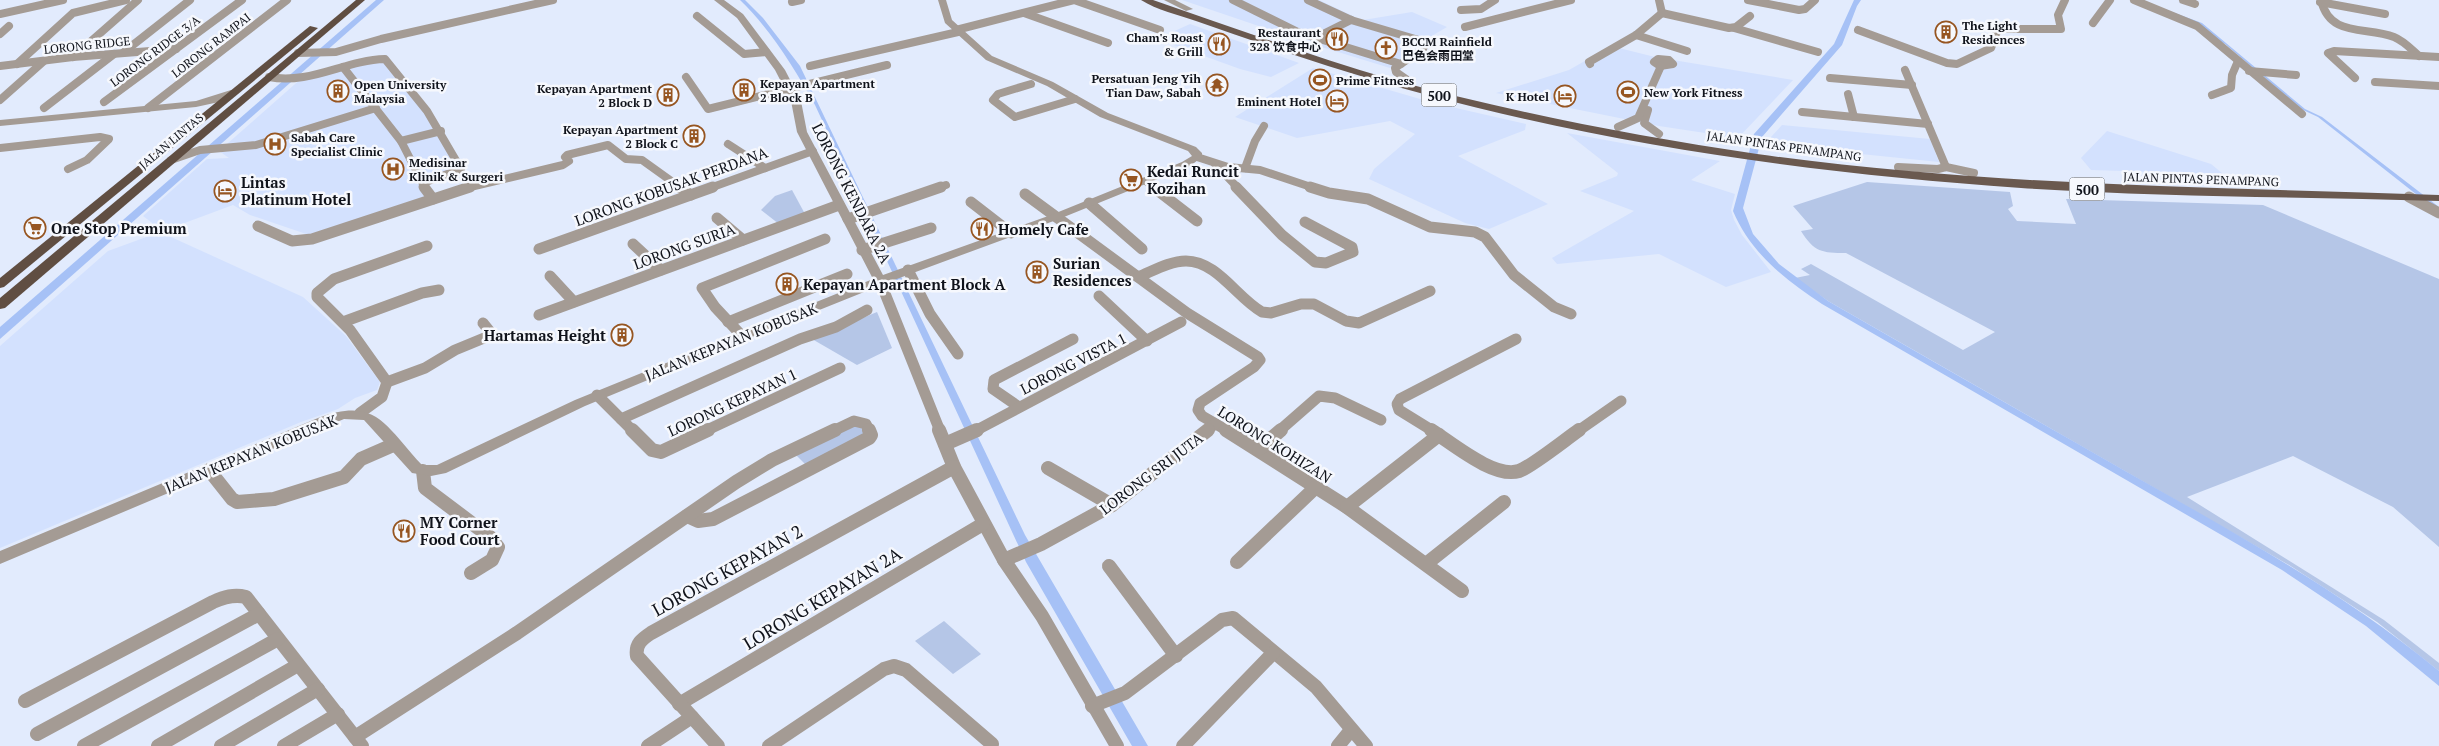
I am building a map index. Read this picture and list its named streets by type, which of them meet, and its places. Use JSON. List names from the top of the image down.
{
  "streets": {
    "highway": ["JALAN LINTAS"],
    "main road": ["500", "JALAN PINTAS PENAMPANG"],
    "street": [
      "LORONG RIDGE",
      "LORONG RAMPAI",
      "LORONG RIDGE 3/A",
      "LORONG KOBUSAK PERDANA",
      "LORONG KENDARA 2A",
      "LORONG SURIA",
      "JALAN KEPAYAN KOBUSAK",
      "LORONG VISTA 1",
      "LORONG KEPAYAN 1",
      "LORONG KOHIZAN",
      "LORONG SRI JUTA",
      "LORONG KEPAYAN 2",
      "LORONG KEPAYAN 2A"
    ]
  },
  "crossings": [
    ["LORONG RIDGE", "LORONG RIDGE 3/A"],
    ["LORONG KOBUSAK PERDANA", "LORONG KENDARA 2A"],
    ["LORONG KENDARA 2A", "LORONG SURIA"],
    ["LORONG KENDARA 2A", "JALAN KEPAYAN KOBUSAK"],
    ["JALAN KEPAYAN KOBUSAK", "LORONG KEPAYAN 1"],
    ["JALAN KEPAYAN KOBUSAK", "LORONG KOHIZAN"],
    ["LORONG KOHIZAN", "LORONG SRI JUTA"],
    ["LORONG KEPAYAN 2", "LORONG KEPAYAN 2A"]
  ],
  "places": {
    "building": [
      "The Light Residences",
      "Kepayan Apartment 2 Block B",
      "Open University Malaysia",
      "Kepayan Apartment 2 Block D",
      "Kepayan Apartment 2 Block C",
      "Surian Residences",
      "Kepayan Apartment Block A",
      "Hartamas Height"
    ],
    "restaurant": [
      "Restaurant 328 饮食中心",
      "Cham's Roast & Grill",
      "Homely Cafe",
      "MY Corner Food Court"
    ],
    "church": ["BCCM Rainfield 巴色会雨田堂"],
    "sports": ["Prime Fitness", "New York Fitness"],
    "temple": ["Persatuan Jeng Yih Tian Daw, Sabah"],
    "hotel": ["K Hotel", "Eminent Hotel", "Lintas Platinum Hotel"],
    "hospital": ["Sabah Care Specialist Clinic", "Medisinar Klinik & Surgeri"],
    "supermarket": ["Kedai Runcit Kozihan", "One Stop Premium"]
  }
}
